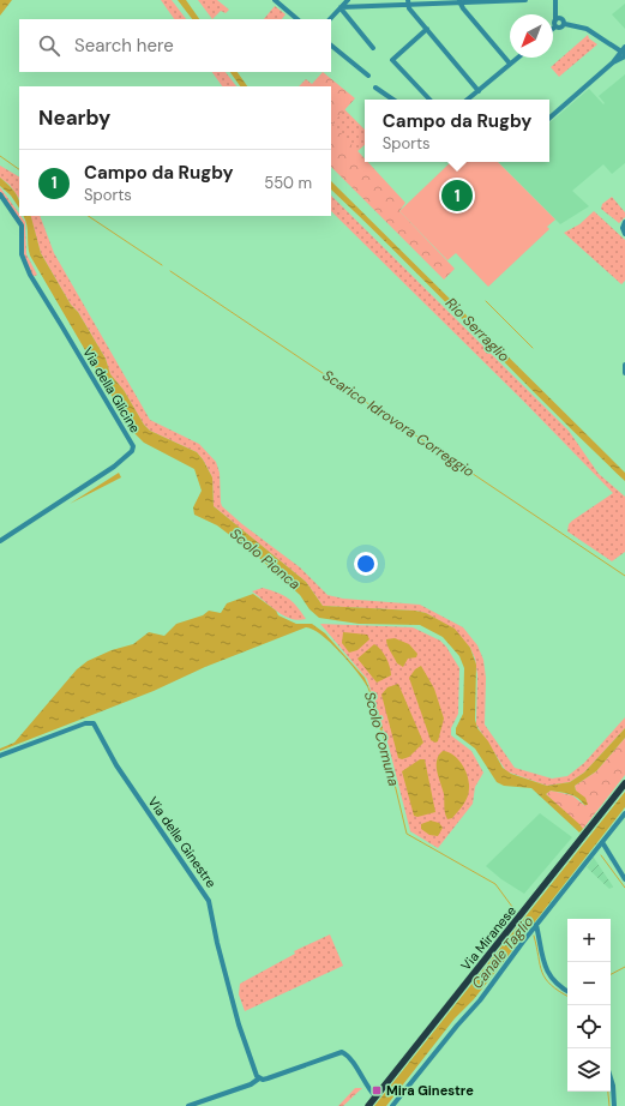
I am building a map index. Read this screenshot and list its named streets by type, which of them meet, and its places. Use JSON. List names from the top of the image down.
{
  "streets": {
    "main road": ["Via Miranese"],
    "street": ["Via della Glicine", "Via delle Ginestre"]
  },
  "water": [
    "Rio Serraglio",
    "Scarico Idrovora Correggio",
    "Scolo Pionca",
    "Scolo Comuna",
    "Canale Taglio"
  ],
  "places": {
    "transit": ["Mira Ginestre"]
  },
  "north": "bottom left",
  "page": {
    "search": "Search here",
    "heading": "Nearby",
    "popup": ["Campo da Rugby", "Sports"],
    "list": [
      {
        "mark": "1",
        "name": "Campo da Rugby",
        "note": "Sports",
        "value": "550 m"
      }
    ],
    "pins": "1",
    "map_buttons": ["+", "−"]
  }
}
